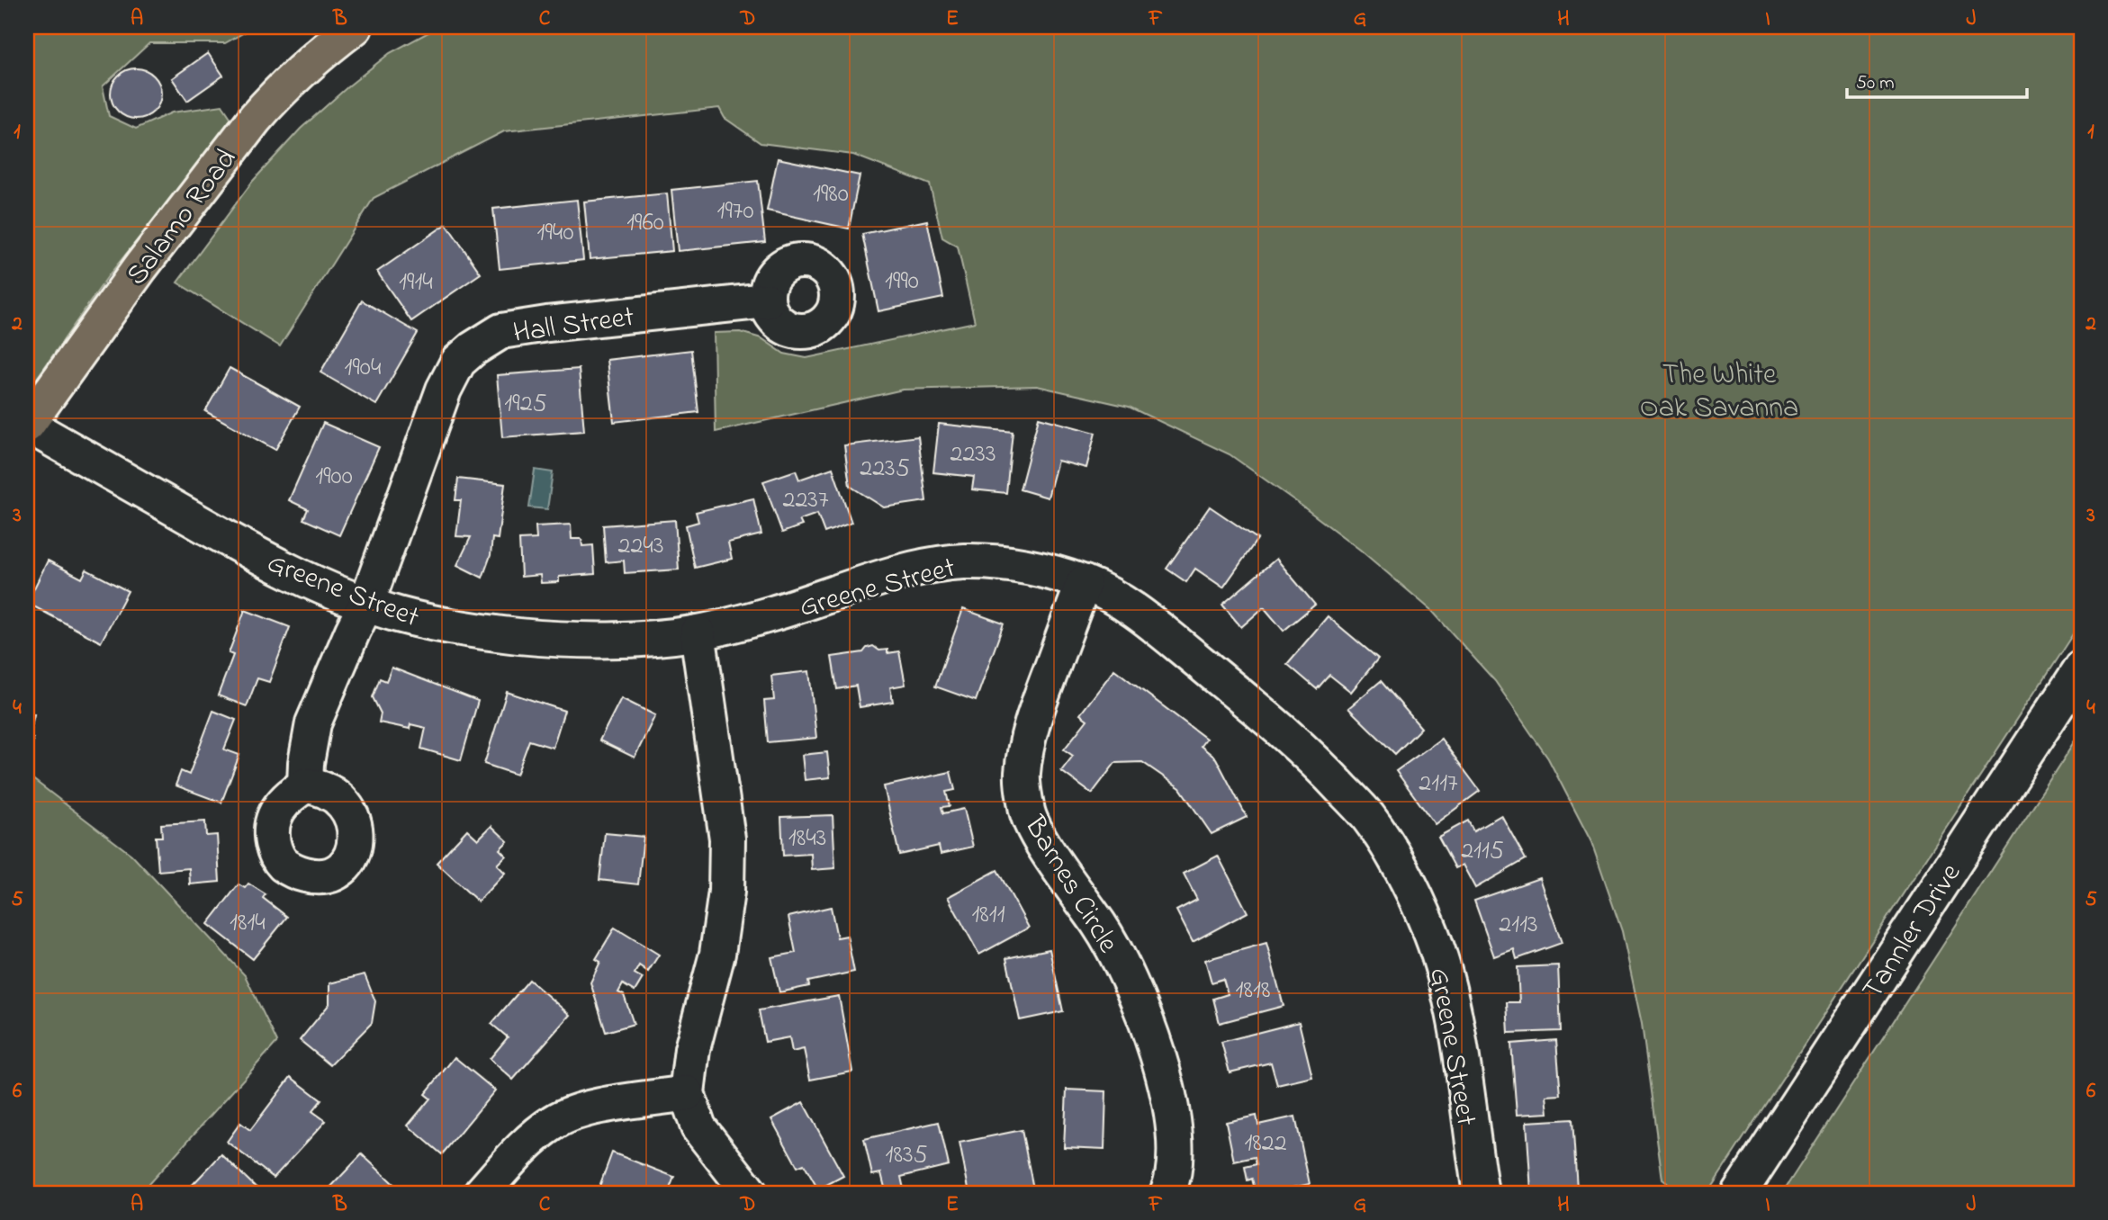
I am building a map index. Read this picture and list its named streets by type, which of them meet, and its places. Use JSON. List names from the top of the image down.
{
  "streets": {
    "main road": ["Salamo Road"],
    "street": [
      "Hall Street",
      "Greene Street",
      "Barnes Circle",
      "Tannler Drive"
    ]
  },
  "crossings": [
    ["Salamo Road", "Greene Street"],
    ["Hall Street", "Greene Street"],
    ["Greene Street", "Barnes Circle"]
  ],
  "parks": ["The White Oak Savanna"],
  "house_numbers": [
    "1980",
    "1970",
    "1960",
    "1940",
    "1990",
    "1914",
    "1904",
    "1925",
    "2233",
    "2235",
    "1900",
    "2237",
    "2243",
    "2117",
    "1843",
    "2115",
    "1811",
    "1814",
    "2113",
    "1818",
    "1822",
    "1835"
  ],
  "scale_bar": "50 m",
  "grid": {
    "columns": [
      "A",
      "B",
      "C",
      "D",
      "E",
      "F",
      "G",
      "H",
      "I",
      "J"
    ],
    "rows": [
      "1",
      "2",
      "3",
      "4",
      "5",
      "6"
    ]
  }
}
